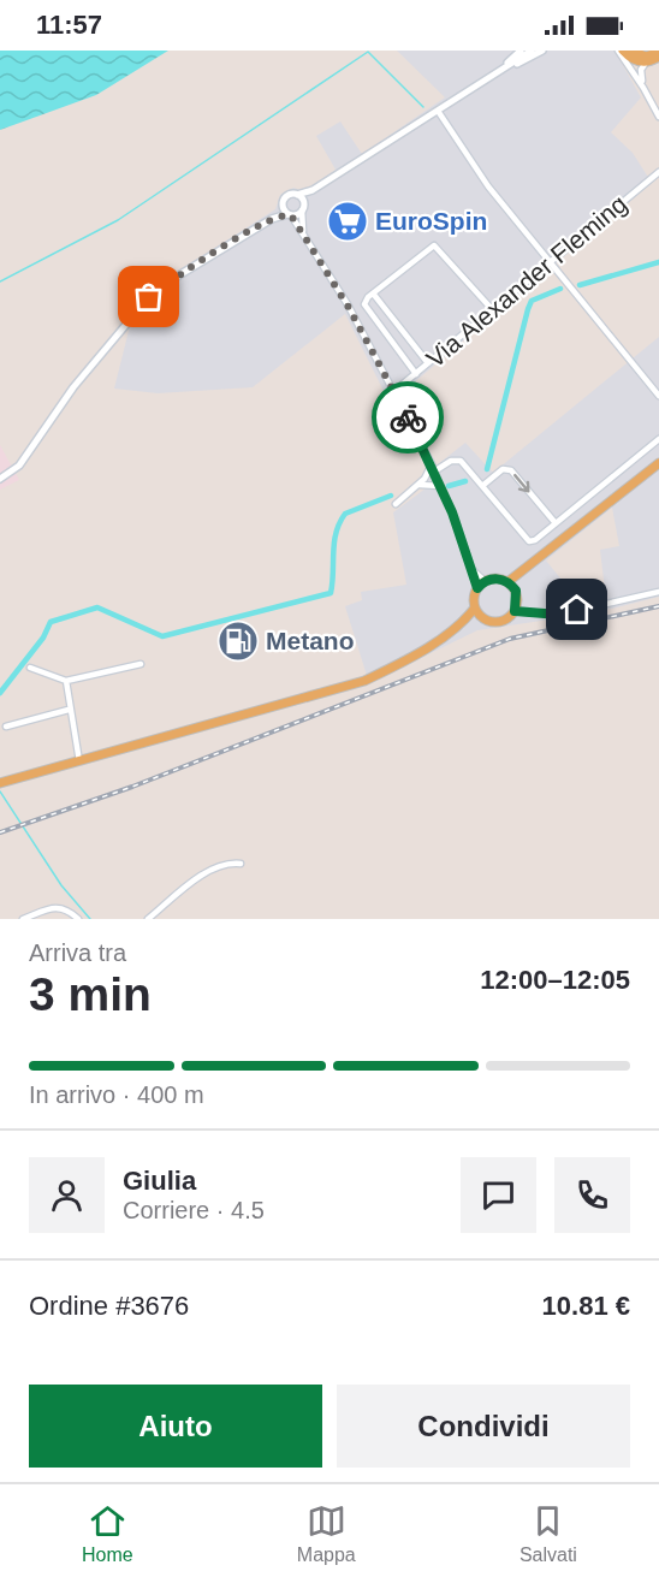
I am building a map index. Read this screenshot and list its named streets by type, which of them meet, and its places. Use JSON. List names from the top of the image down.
{
  "streets": {
    "street": ["Via Alexander Fleming"]
  },
  "places": {
    "supermarket": ["EuroSpin"],
    "fuel station": ["Metano"]
  },
  "page": {
    "status": "11:57",
    "heading": ["3 min", "Arriva tra", "12:00–12:05"],
    "panel": [
      "Giulia",
      "Corriere · 4.5",
      "Ordine #3676",
      "10.81 €"
    ],
    "bar": "In arrivo · 400 m",
    "buttons": ["Aiuto", "Condividi"],
    "tabs": ["Home", "Mappa", "Salvati"]
  }
}
